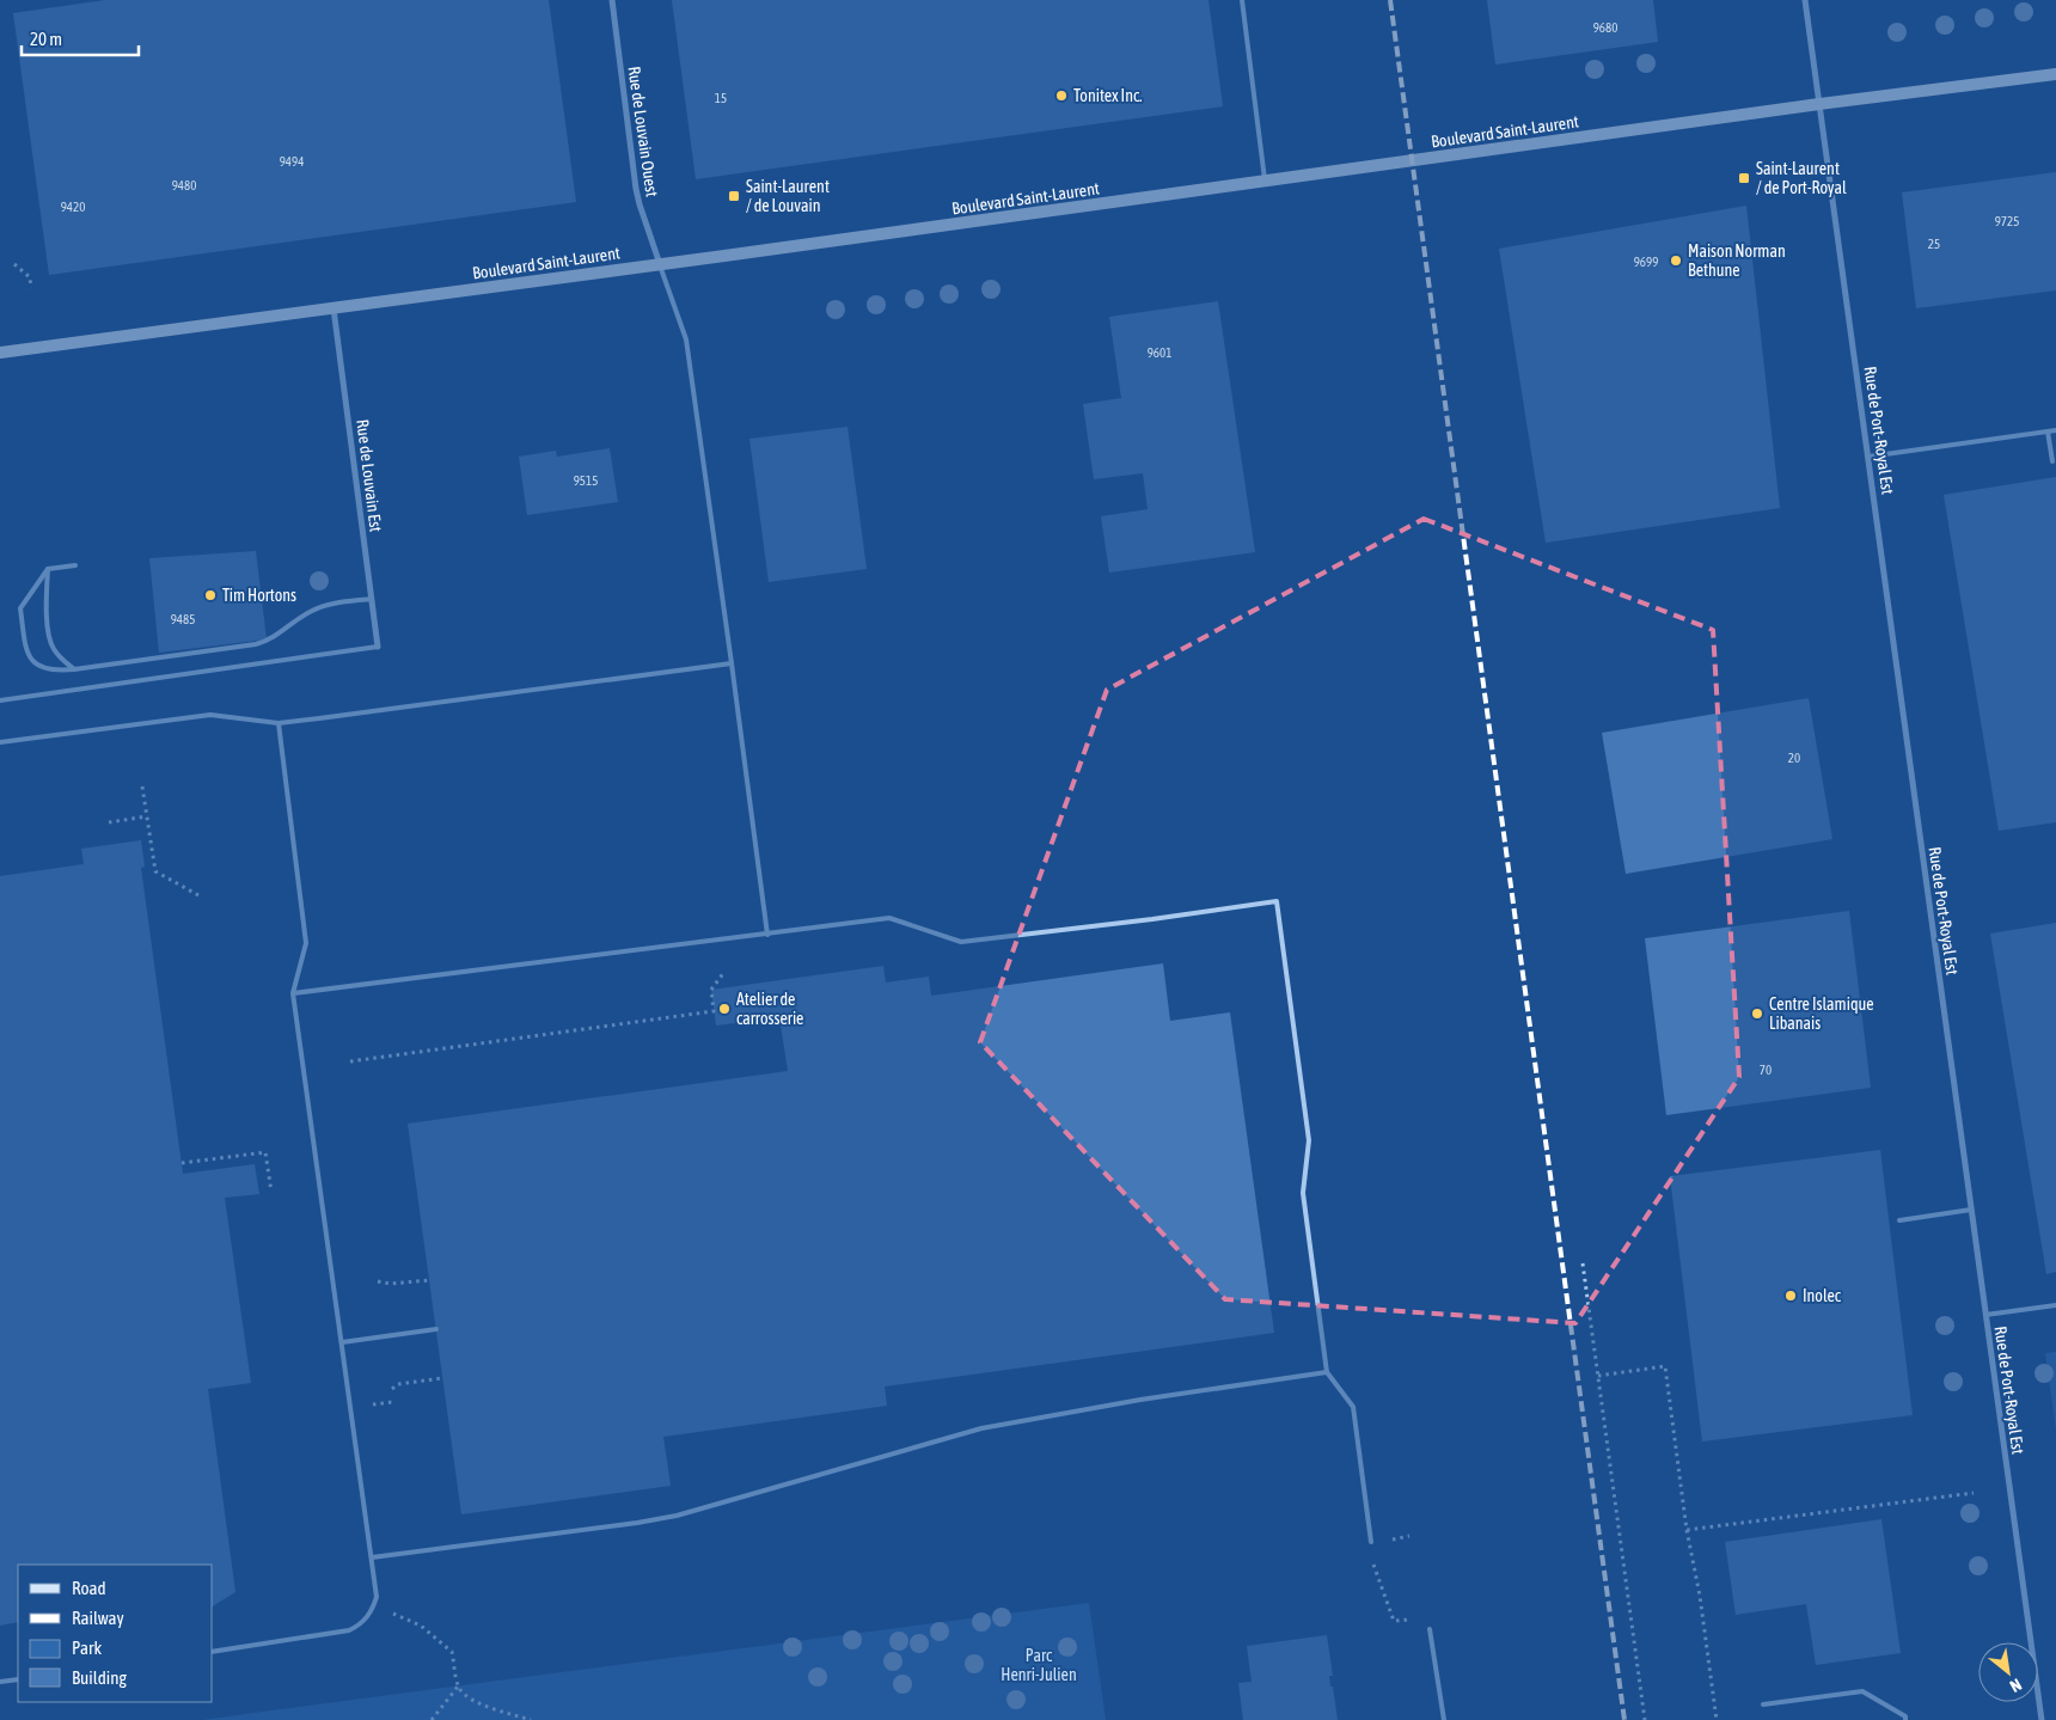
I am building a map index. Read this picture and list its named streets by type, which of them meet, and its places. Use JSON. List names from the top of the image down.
{
  "streets": {
    "main road": ["Boulevard Saint-Laurent"],
    "street": ["Rue de Louvain Ouest", "Rue de Port-Royal Est", "Rue de Louvain Est"]
  },
  "crossings": [
    ["Rue de Louvain Ouest", "Boulevard Saint-Laurent"],
    ["Boulevard Saint-Laurent", "Rue de Port-Royal Est"],
    ["Boulevard Saint-Laurent", "Rue de Louvain Est"]
  ],
  "parks": ["Parc Henri-Julien"],
  "places": {
    "other": [
      "Tonitex Inc.",
      "Maison Norman Bethune",
      "Tim Hortons",
      "Atelier de carrosserie",
      "Centre Islamique Libanais",
      "Inolec"
    ],
    "transit": ["Saint-Laurent / de Port-Royal", "Saint-Laurent / de Louvain"]
  },
  "house_numbers": [
    "9680",
    "15",
    "9494",
    "9480",
    "9420",
    "9725",
    "25",
    "9699",
    "9601",
    "9515",
    "9485",
    "20",
    "70"
  ],
  "legend": [
    "Road",
    "Railway",
    "Park",
    "Building"
  ],
  "scale_bar": "20 m",
  "north": "bottom right"
}
